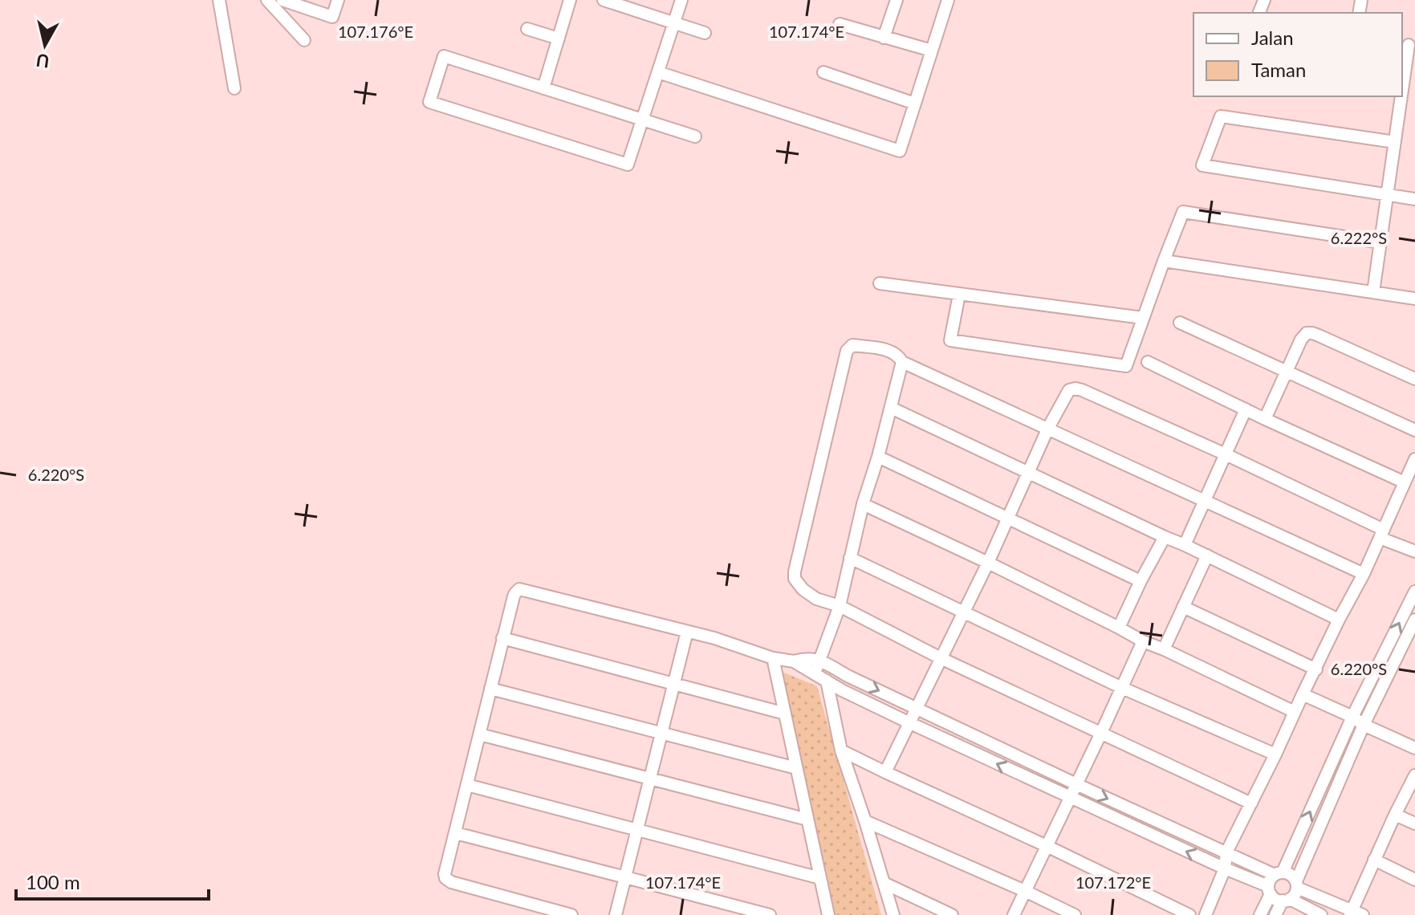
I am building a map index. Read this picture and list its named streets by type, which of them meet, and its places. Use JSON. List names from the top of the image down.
{
  "legend": ["Jalan", "Taman"],
  "scale_bar": "100 m",
  "north": "bottom",
  "coordinates": [
    "107.176°E",
    "107.174°E",
    "6.222°S",
    "6.220°S",
    "107.172°E"
  ]
}
